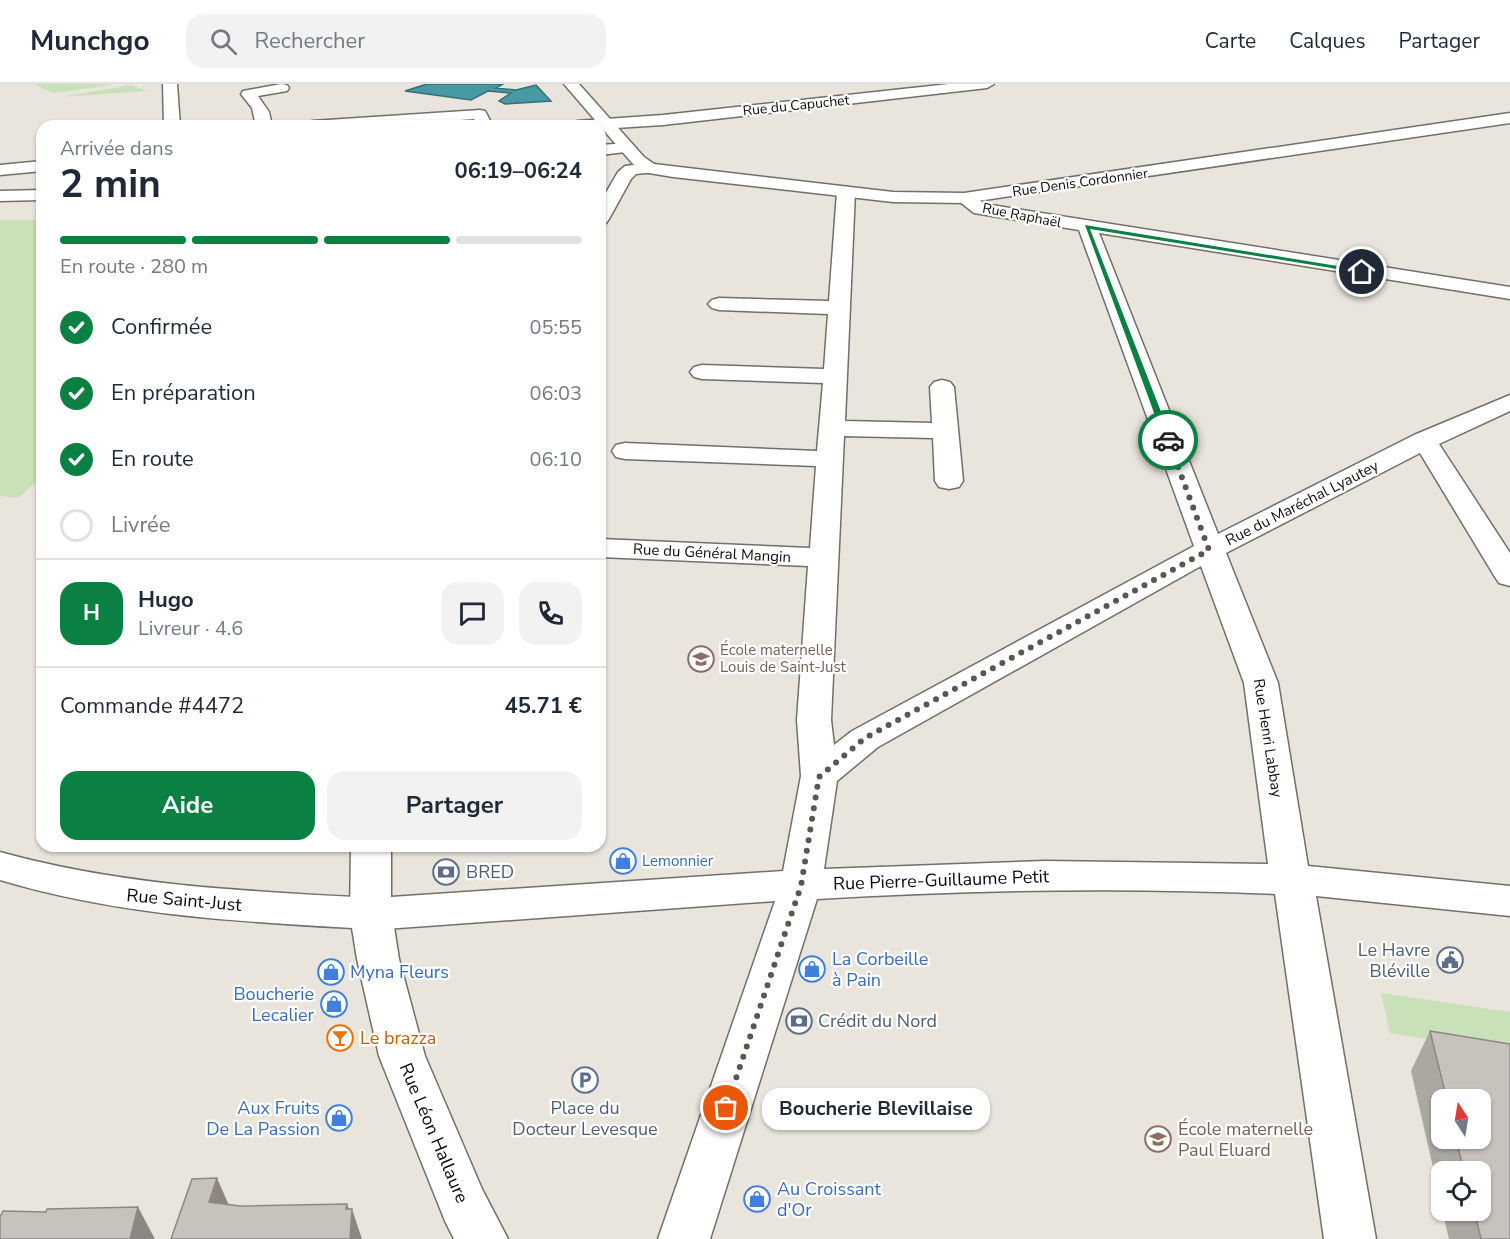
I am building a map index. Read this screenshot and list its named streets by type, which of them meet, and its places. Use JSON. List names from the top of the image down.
{
  "streets": {
    "street": [
      "Rue du Capuchet",
      "Rue Denis Cordonnier",
      "Rue Raphaël",
      "Rue du Maréchal Lyautey",
      "Rue du Général Mangin",
      "Rue Henri Labbay",
      "Rue Pierre-Guillaume Petit",
      "Rue Saint-Just",
      "Rue Léon Hallaure"
    ]
  },
  "crossings": [
    ["Rue Denis Cordonnier", "Rue Raphaël"],
    ["Rue Raphaël", "Rue Henri Labbay"],
    ["Rue du Maréchal Lyautey", "Rue Henri Labbay"],
    ["Rue Henri Labbay", "Rue Pierre-Guillaume Petit"],
    ["Rue Pierre-Guillaume Petit", "Rue Saint-Just"],
    ["Rue Pierre-Guillaume Petit", "Rue Léon Hallaure"],
    ["Rue Saint-Just", "Rue Léon Hallaure"]
  ],
  "places": {
    "school or university": ["École maternelle Louis de Saint-Just", "École maternelle Paul Eluard"],
    "shop": [
      "Lemonnier",
      "La Corbeille à Pain",
      "Myna Fleurs",
      "Boucherie Lecalier",
      "Aux Fruits De La Passion",
      "Au Croissant d'Or"
    ],
    "bank": ["BRED", "Crédit du Nord"],
    "public building": ["Le Havre Bléville"],
    "bar": ["Le brazza"],
    "parking": ["Place du Docteur Levesque"],
    "other": ["Boucherie Blevillaise"]
  },
  "north": "top",
  "page": {
    "header": "Munchgo",
    "search": "Rechercher",
    "nav": ["Carte", "Calques", "Partager"],
    "heading": ["2 min", "Arrivée dans", "06:19–06:24"],
    "panel": [
      "Hugo",
      "Livreur · 4.6",
      "Commande #4472",
      "45.71 €"
    ],
    "bar": "En route · 280 m",
    "list": [
      ["Confirmée", "05:55"],
      ["En préparation", "06:03"],
      ["En route", "06:10"],
      "Livrée"
    ],
    "round": "H",
    "buttons": ["Aide", "Partager"],
    "bubble": "Boucherie Blevillaise"
  }
}
